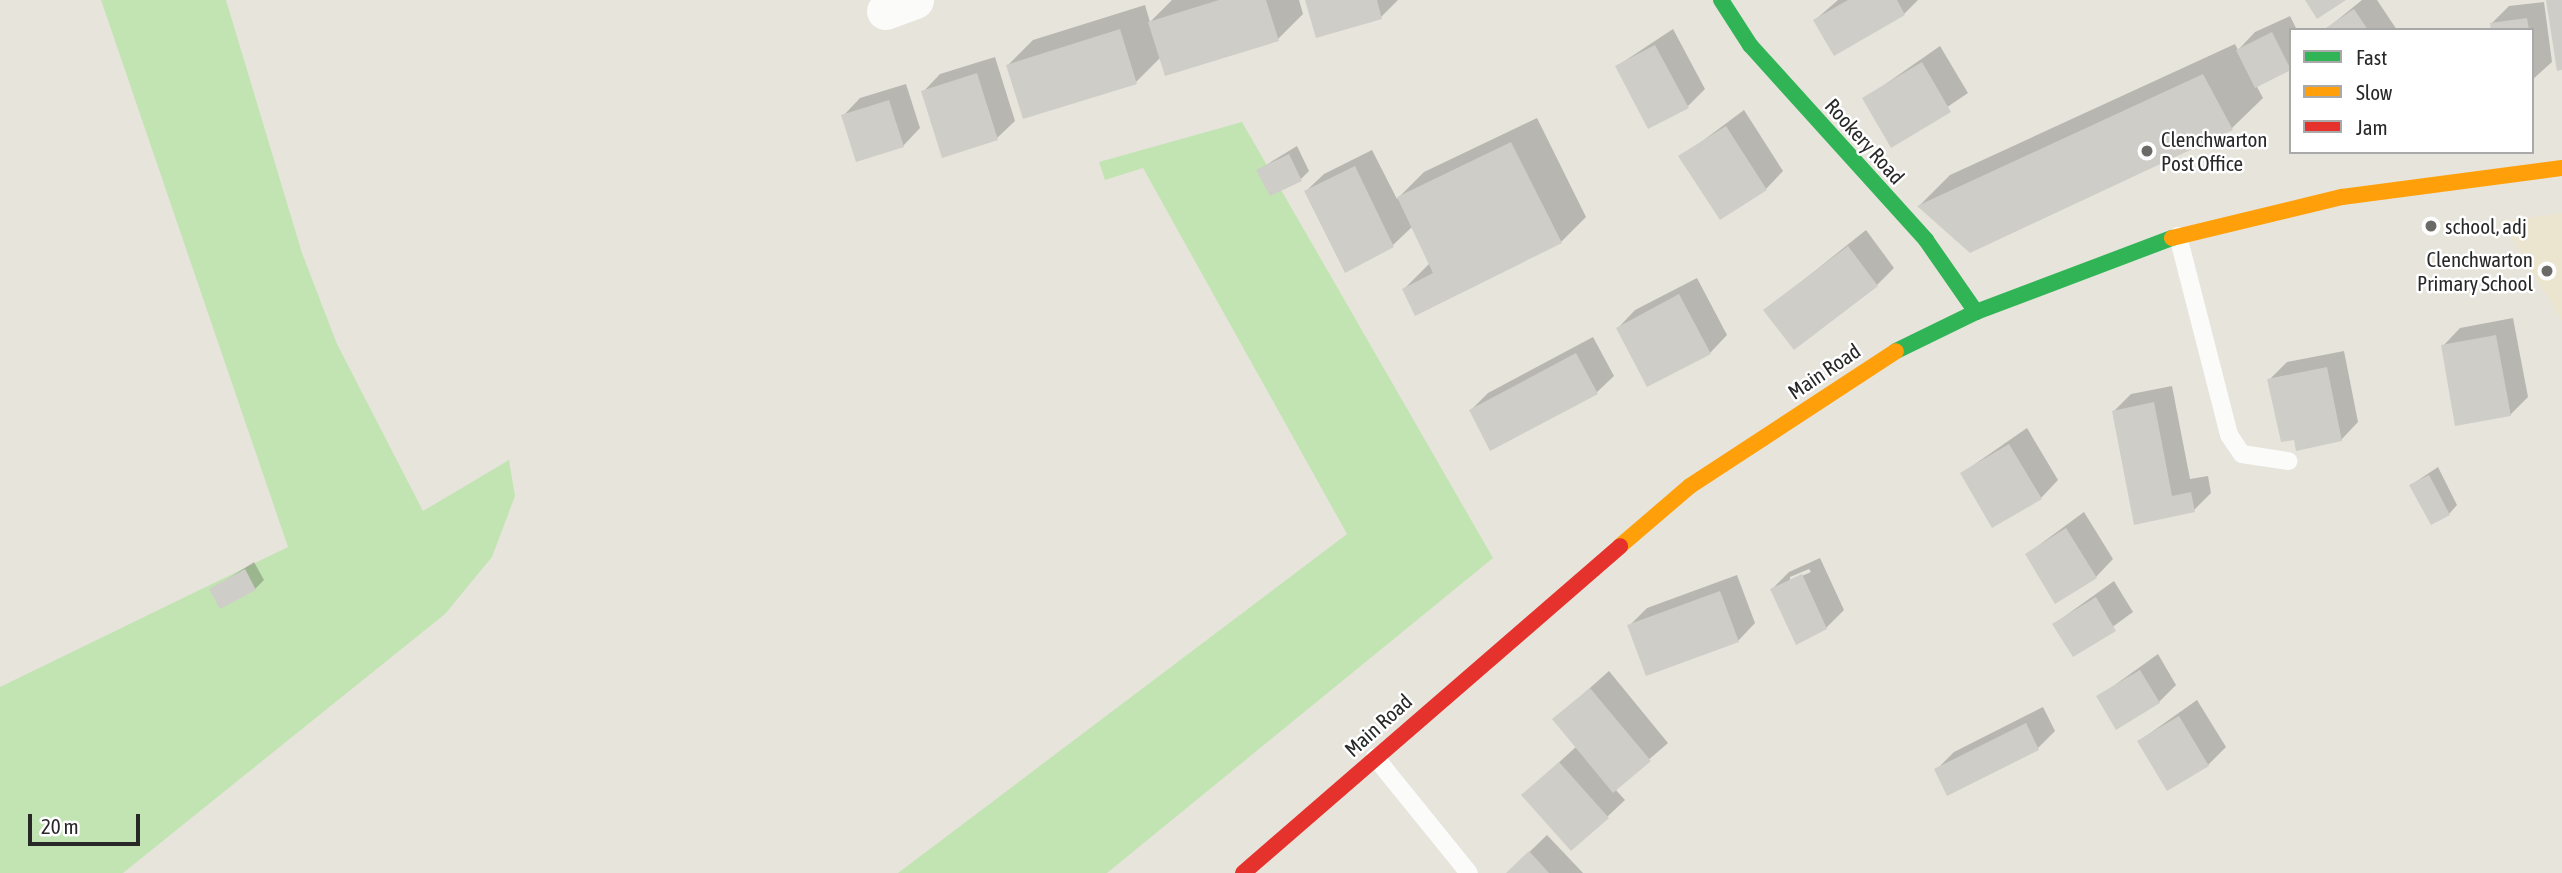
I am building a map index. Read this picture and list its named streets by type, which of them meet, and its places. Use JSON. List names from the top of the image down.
{
  "streets": {
    "street": ["Rookery Road", "Main Road"]
  },
  "crossings": [
    ["Rookery Road", "Main Road"]
  ],
  "places": ["Clenchwarton Post Office", "school, adj", "Clenchwarton Primary School"],
  "legend": ["Fast", "Slow", "Jam"],
  "scale_bar": "20 m"
}
